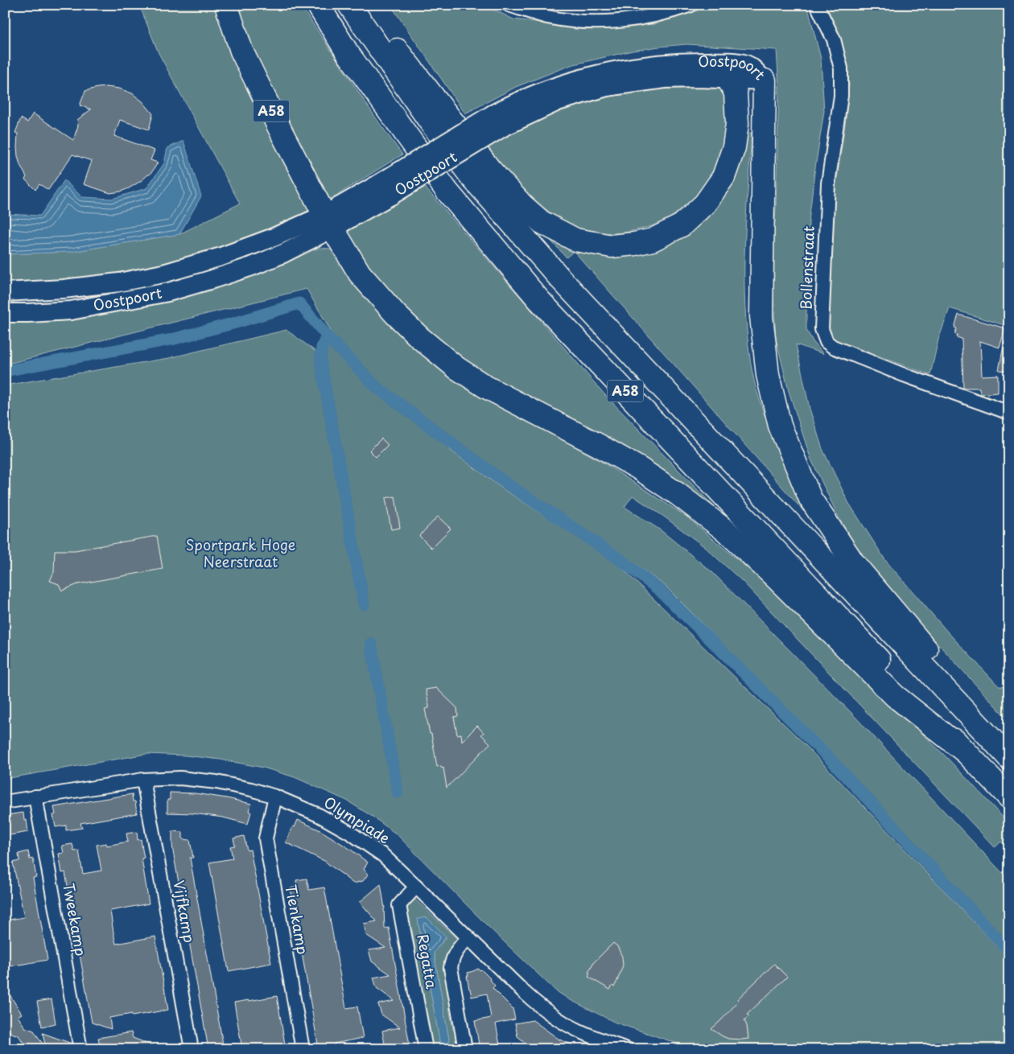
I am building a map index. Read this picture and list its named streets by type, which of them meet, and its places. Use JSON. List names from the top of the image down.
{
  "streets": {
    "highway": ["A58"],
    "main road": ["Oostpoort"],
    "street": [
      "Bollenstraat",
      "Olympiade",
      "Vijfkamp",
      "Tweekamp",
      "Tienkamp",
      "Regatta"
    ]
  },
  "crossings": [
    ["Oostpoort", "A58"],
    ["Olympiade", "Vijfkamp"],
    ["Olympiade", "Tweekamp"],
    ["Olympiade", "Tienkamp"],
    ["Olympiade", "Regatta"]
  ],
  "parks": ["Sportpark Hoge Neerstraat"]
}
